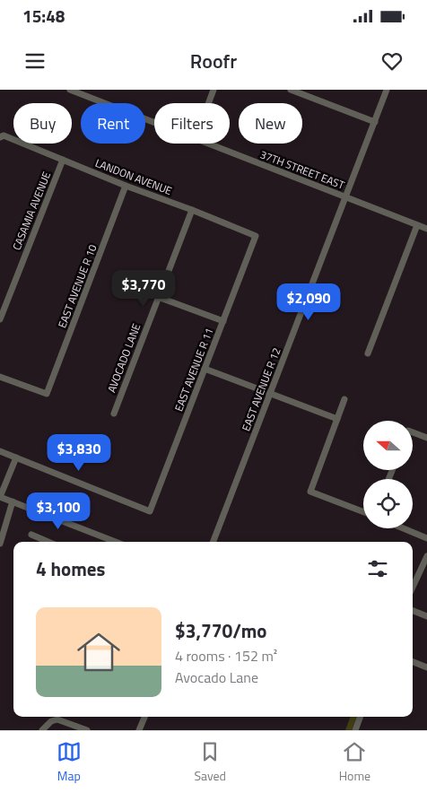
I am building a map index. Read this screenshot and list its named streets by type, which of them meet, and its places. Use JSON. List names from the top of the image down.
{
  "streets": {
    "street": [
      "37TH STREET EAST",
      "LANDON AVENUE",
      "CASAMIA AVENUE",
      "EAST AVENUE R 10",
      "AVOCADO LANE",
      "EAST AVENUE R 11",
      "EAST AVENUE R 12"
    ]
  },
  "crossings": [
    ["37TH STREET EAST", "EAST AVENUE R 12"],
    ["LANDON AVENUE", "CASAMIA AVENUE"],
    ["LANDON AVENUE", "EAST AVENUE R 10"],
    ["LANDON AVENUE", "AVOCADO LANE"],
    ["LANDON AVENUE", "EAST AVENUE R 11"]
  ],
  "north": "left",
  "page": {
    "status": "15:48",
    "header": "Roofr",
    "chip": [
      "Buy",
      "Rent",
      "Filters",
      "New"
    ],
    "price": [
      "$3,770",
      "$2,090",
      "$3,830",
      "$3,100"
    ],
    "heading": "4 homes",
    "list": [
      {
        "name": "$3,770/mo",
        "note": "4 rooms · 152 m² · Avocado Lane"
      }
    ],
    "tabs": ["Map", "Saved", "Home"]
  }
}
